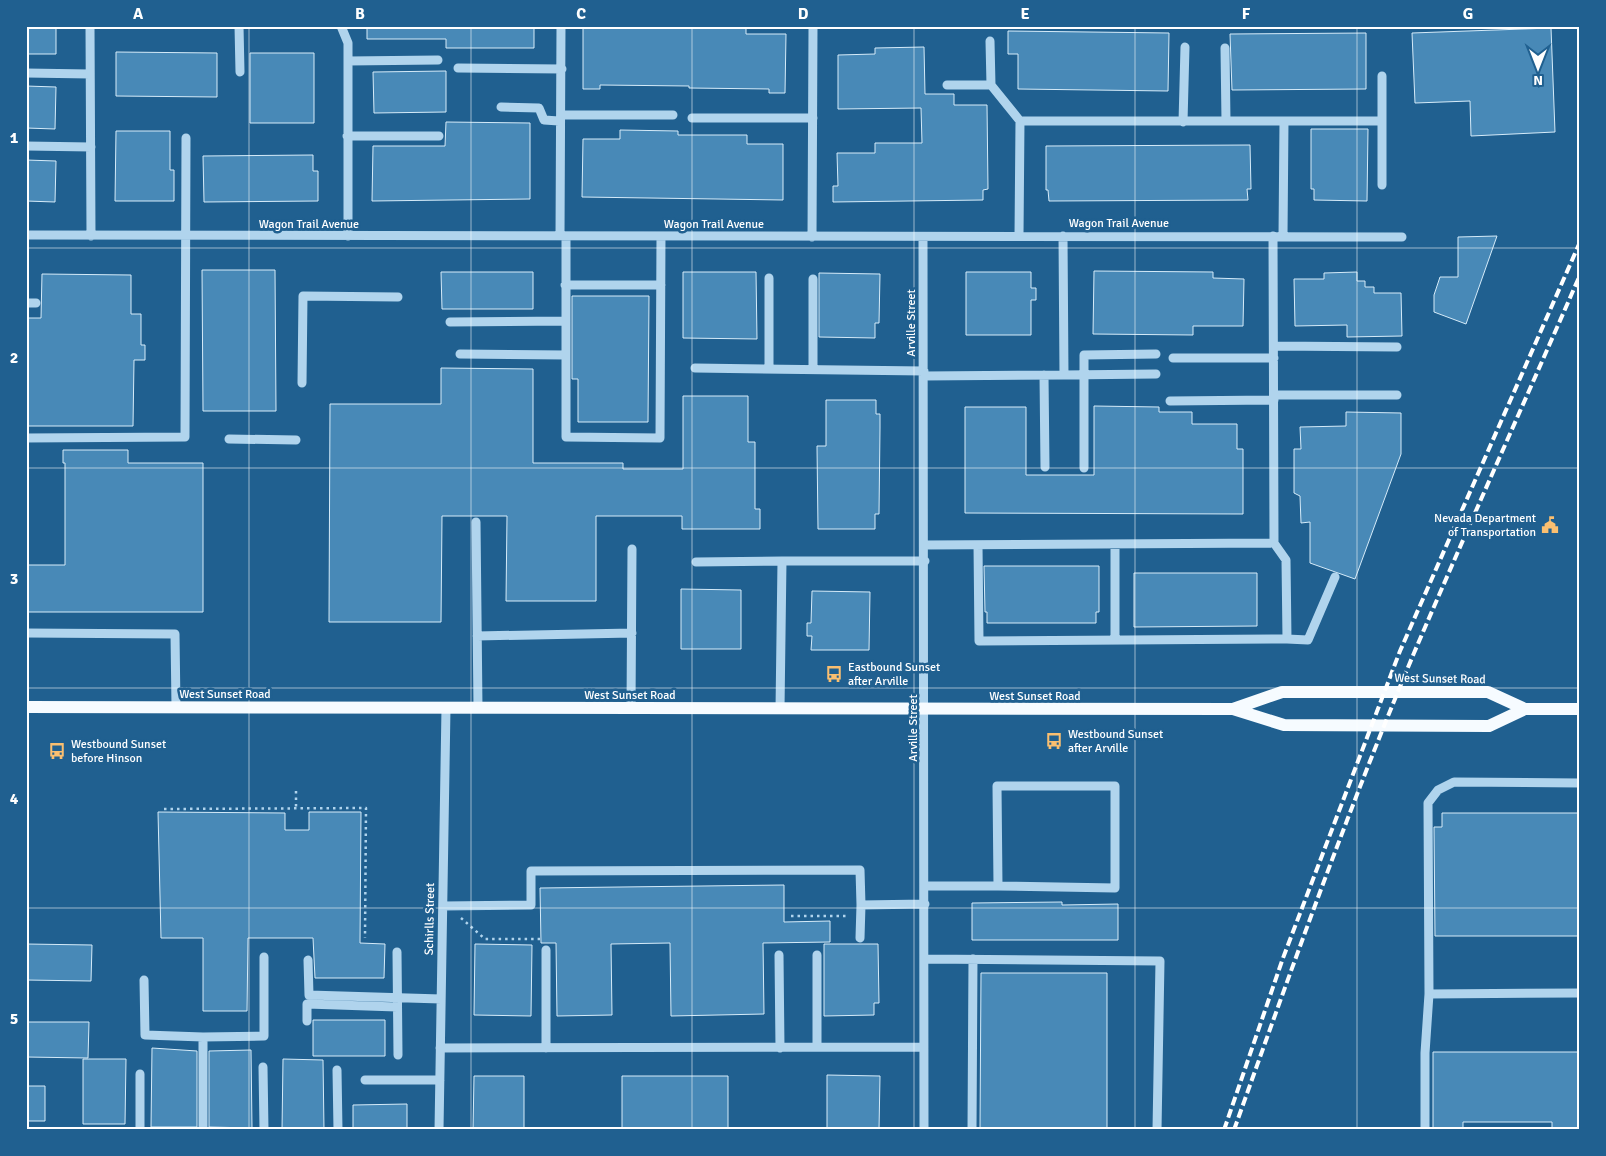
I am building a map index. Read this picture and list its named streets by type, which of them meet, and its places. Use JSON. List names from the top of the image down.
{
  "streets": {
    "main road": ["West Sunset Road"],
    "street": ["Wagon Trail Avenue", "Arville Street", "Schirlls Street"]
  },
  "crossings": [
    ["Wagon Trail Avenue", "Arville Street"],
    ["Arville Street", "West Sunset Road"],
    ["West Sunset Road", "Schirlls Street"]
  ],
  "places": {
    "public building": ["Nevada Department of Transportation"],
    "bus stop": ["Eastbound Sunset after Arville", "Westbound Sunset after Arville", "Westbound Sunset before Hinson"]
  },
  "north": "bottom",
  "grid": {
    "columns": [
      "A",
      "B",
      "C",
      "D",
      "E",
      "F",
      "G"
    ],
    "rows": [
      "1",
      "2",
      "3",
      "4",
      "5"
    ]
  }
}
